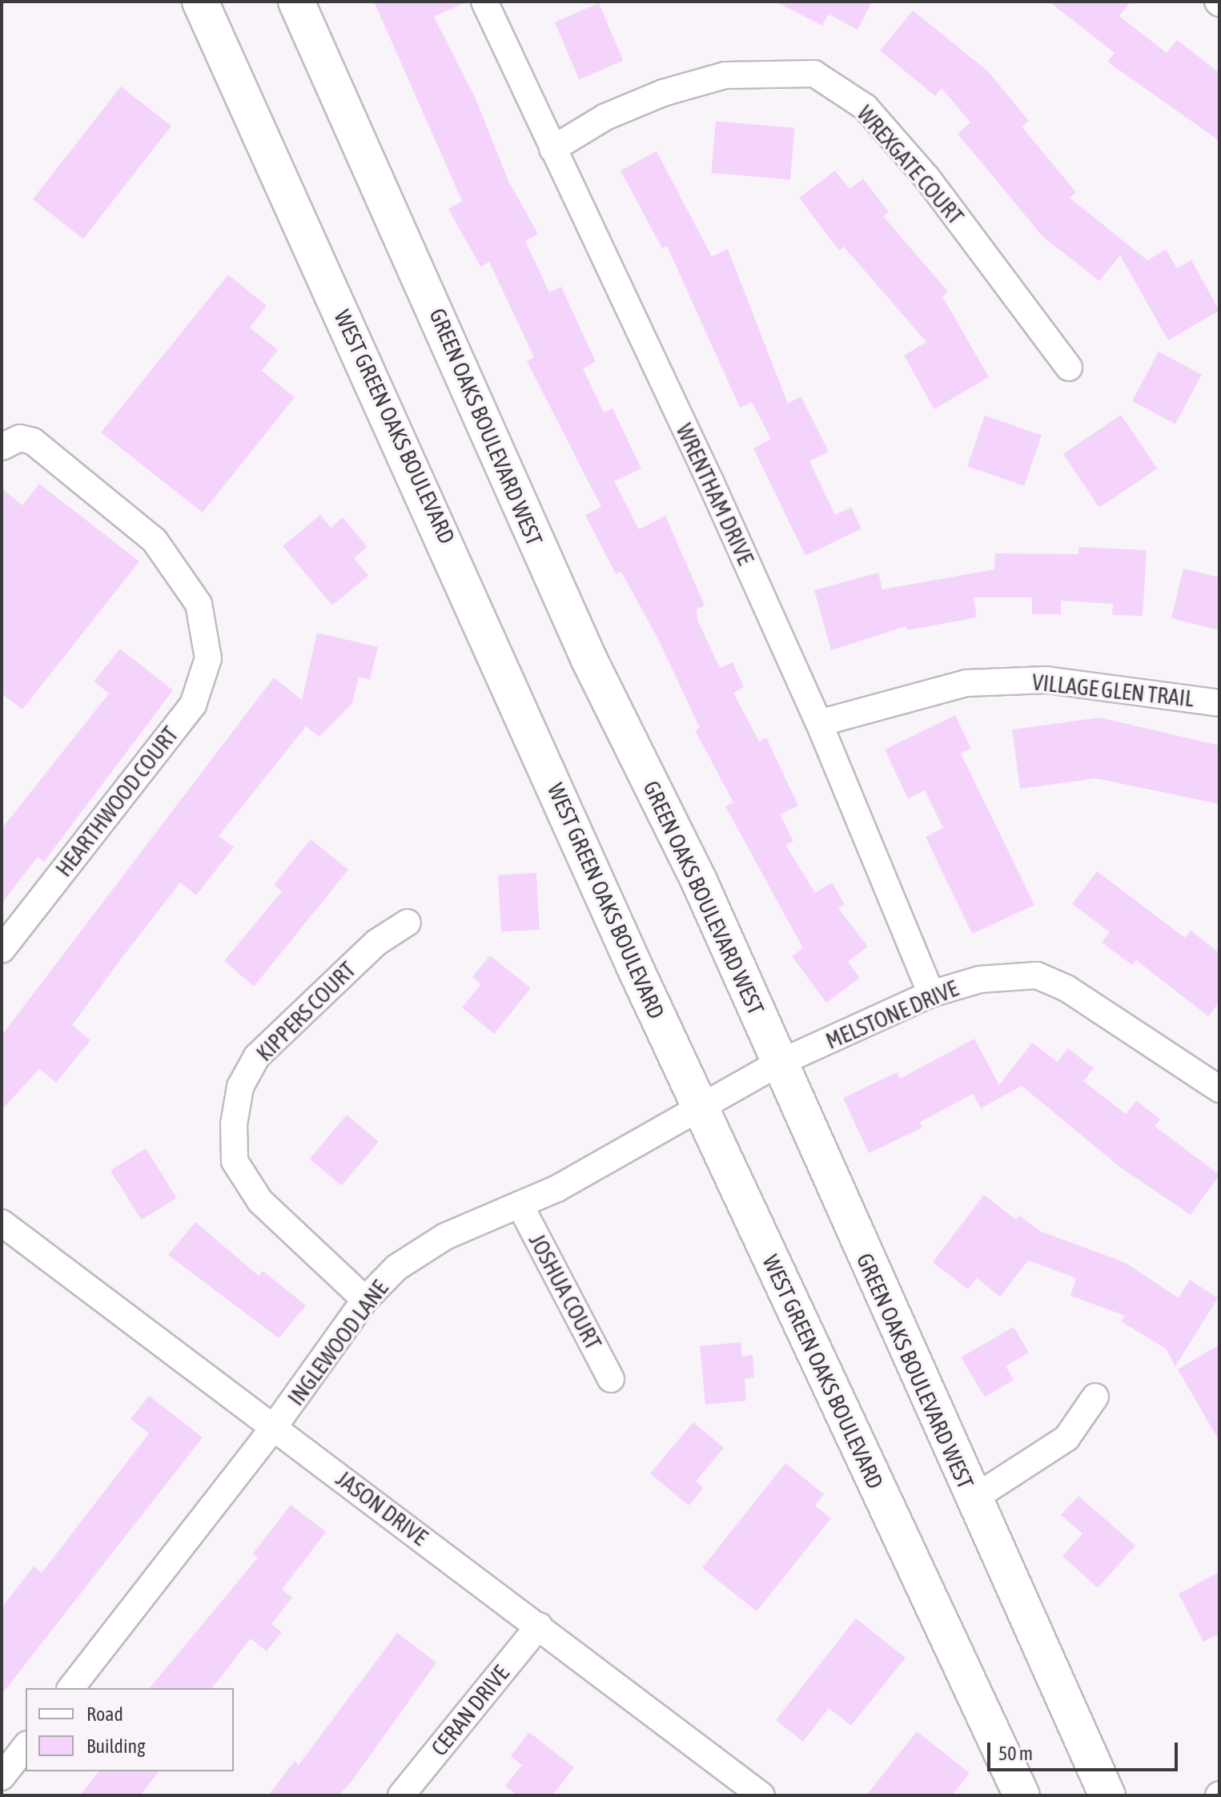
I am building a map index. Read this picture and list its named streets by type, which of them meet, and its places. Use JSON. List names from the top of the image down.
{
  "streets": {
    "main road": ["WEST GREEN OAKS BOULEVARD", "GREEN OAKS BOULEVARD WEST"],
    "street": [
      "WREXGATE COURT",
      "WRENTHAM DRIVE",
      "VILLAGE GLEN TRAIL",
      "HEARTHWOOD COURT",
      "KIPPERS COURT",
      "MELSTONE DRIVE",
      "JOSHUA COURT",
      "INGLEWOOD LANE",
      "JASON DRIVE",
      "CERAN DRIVE"
    ]
  },
  "crossings": [
    ["WREXGATE COURT", "WRENTHAM DRIVE"],
    ["WEST GREEN OAKS BOULEVARD", "MELSTONE DRIVE"],
    ["WEST GREEN OAKS BOULEVARD", "INGLEWOOD LANE"],
    ["GREEN OAKS BOULEVARD WEST", "MELSTONE DRIVE"],
    ["WRENTHAM DRIVE", "VILLAGE GLEN TRAIL"],
    ["WRENTHAM DRIVE", "MELSTONE DRIVE"],
    ["KIPPERS COURT", "INGLEWOOD LANE"],
    ["MELSTONE DRIVE", "INGLEWOOD LANE"],
    ["JOSHUA COURT", "INGLEWOOD LANE"],
    ["INGLEWOOD LANE", "JASON DRIVE"],
    ["JASON DRIVE", "CERAN DRIVE"]
  ],
  "legend": ["Road", "Building"],
  "scale_bar": "50 m"
}
